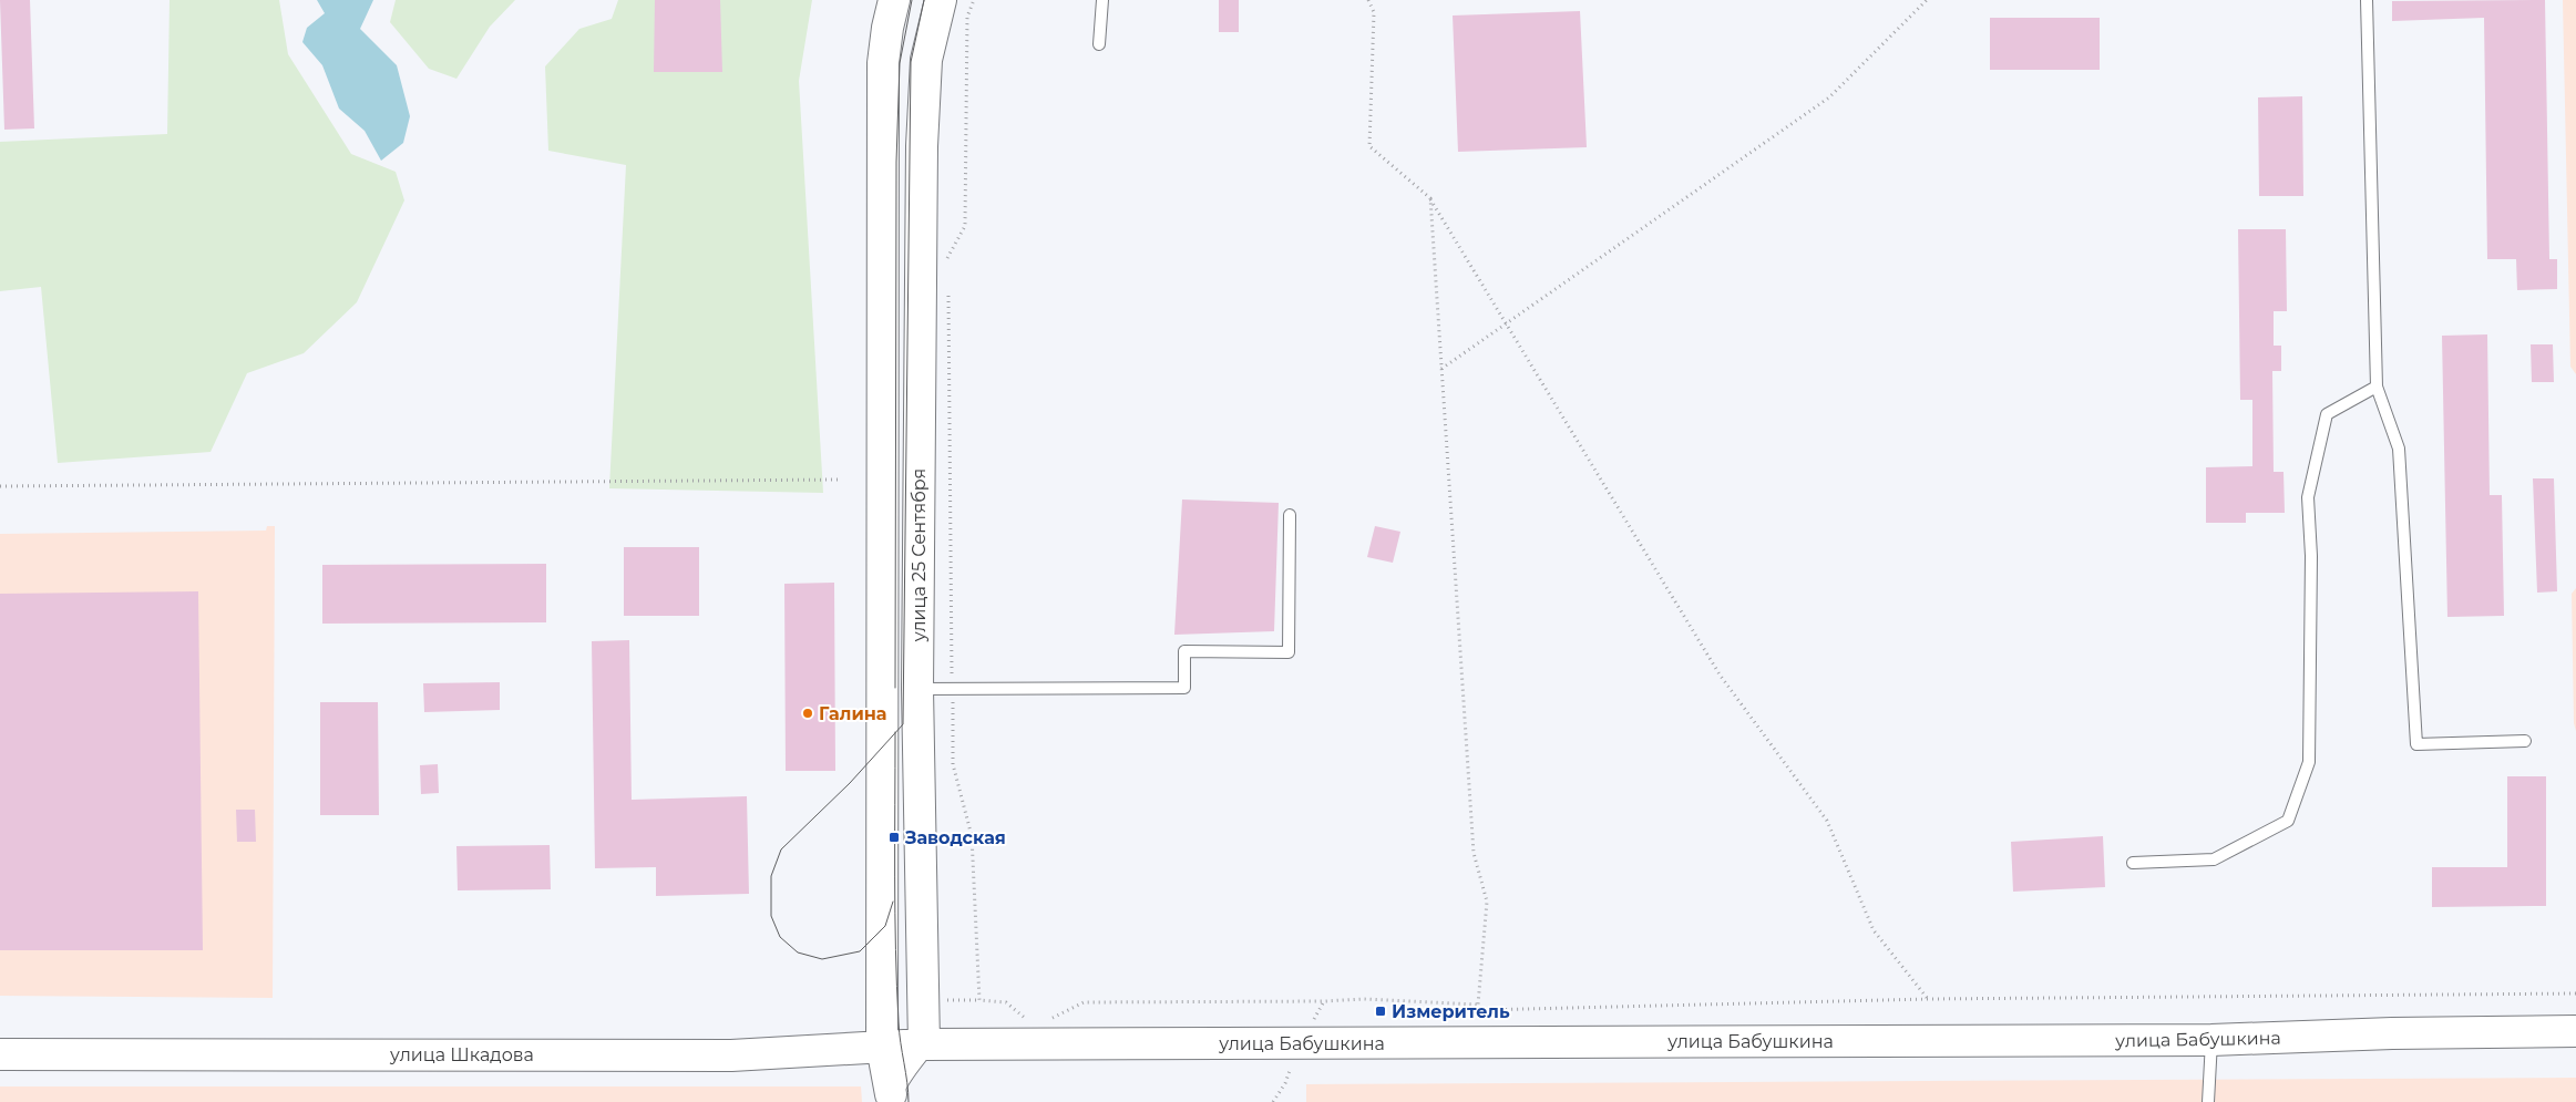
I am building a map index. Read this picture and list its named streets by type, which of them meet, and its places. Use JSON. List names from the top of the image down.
{
  "streets": {
    "main road": ["улица 25 Сентября", "улица Бабушкина", "улица Шкадова"]
  },
  "crossings": [
    ["улица 25 Сентября", "улица Бабушкина"],
    ["улица 25 Сентября", "улица Шкадова"],
    ["улица Бабушкина", "улица Шкадова"]
  ],
  "places": {
    "other": ["Галина"],
    "transit": ["Заводская", "Измеритель"]
  }
}
